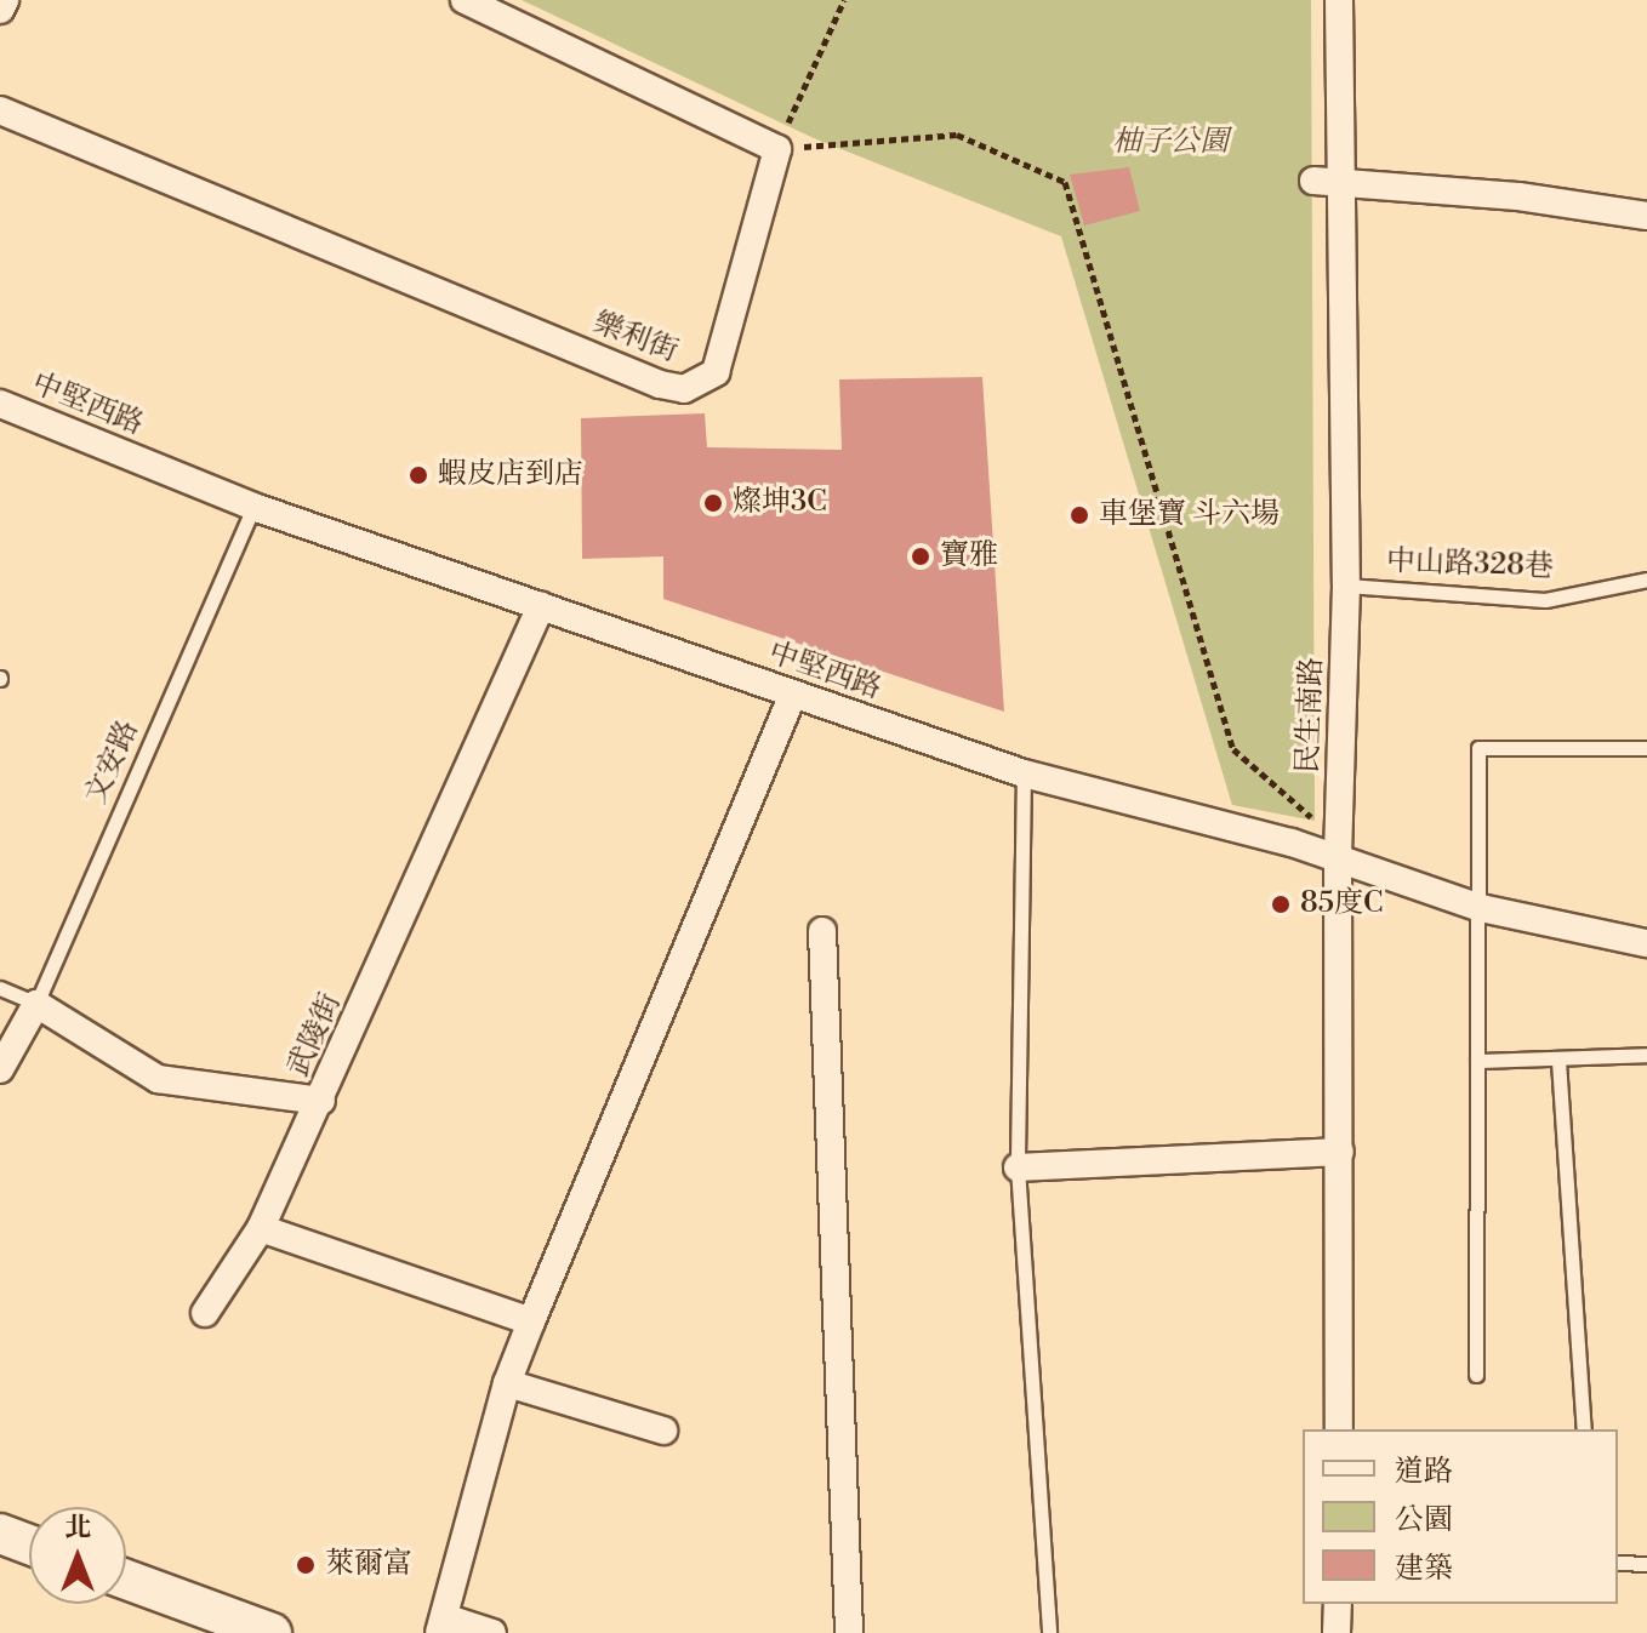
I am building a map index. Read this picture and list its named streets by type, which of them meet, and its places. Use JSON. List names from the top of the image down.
{
  "streets": {
    "street": [
      "樂利街",
      "中堅西路",
      "民生南路",
      "武陵街"
    ],
    "lane": ["中山路328巷", "文安路"]
  },
  "crossings": [
    ["中堅西路", "民生南路"],
    ["中堅西路", "文安路"],
    ["中堅西路", "武陵街"],
    ["中山路328巷", "民生南路"]
  ],
  "parks": ["柚子公園"],
  "places": [
    "蝦皮店到店",
    "燦坤3C",
    "車堡寶 斗六場",
    "寶雅",
    "85度C",
    "萊爾富"
  ],
  "legend": ["道路", "公園", "建築"],
  "north": "top"
}
